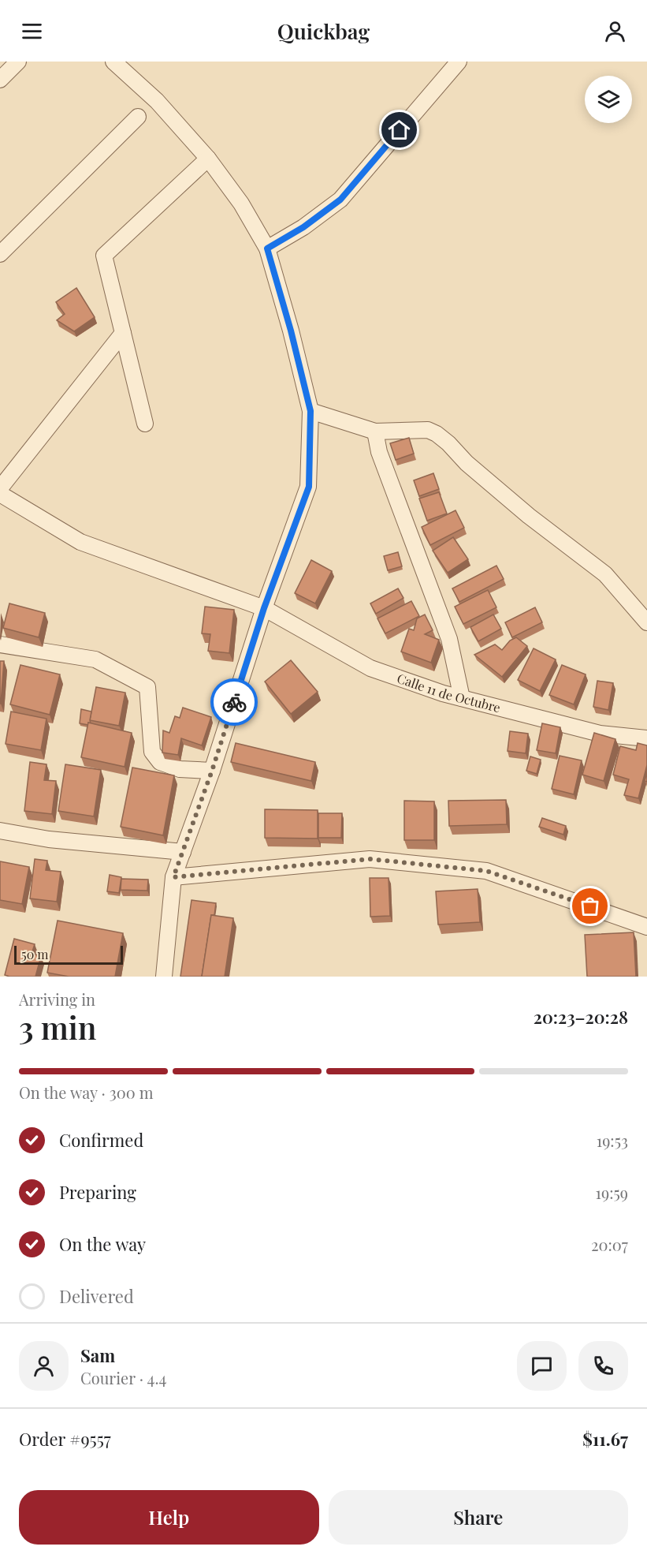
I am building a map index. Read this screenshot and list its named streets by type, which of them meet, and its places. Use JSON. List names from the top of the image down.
{
  "streets": {
    "street": ["Calle 11 de Octubre"]
  },
  "scale_bar": "50 m",
  "page": {
    "header": "Quickbag",
    "scale": "50 m",
    "heading": ["3 min", "Arriving in", "20:23–20:28"],
    "panel": [
      "Sam",
      "Courier · 4.4",
      "Order #9557",
      "$11.67"
    ],
    "bar": "On the way · 300 m",
    "list": [
      ["Confirmed", "19:53"],
      ["Preparing", "19:59"],
      ["On the way", "20:07"],
      "Delivered"
    ],
    "buttons": ["Help", "Share"]
  }
}
